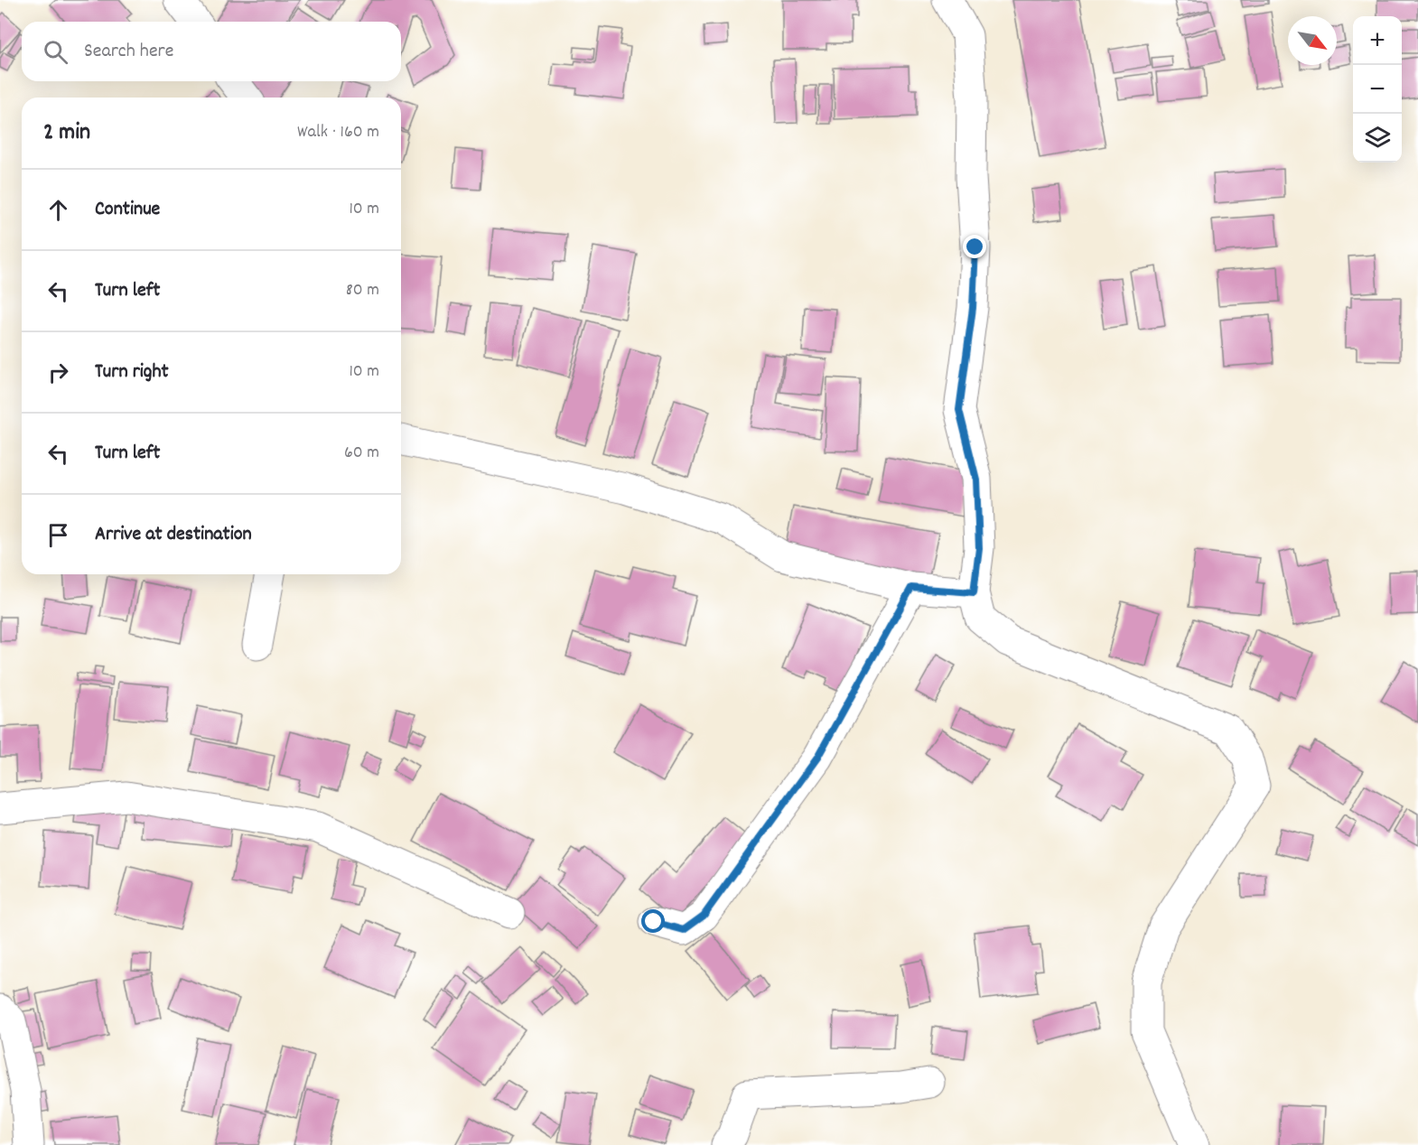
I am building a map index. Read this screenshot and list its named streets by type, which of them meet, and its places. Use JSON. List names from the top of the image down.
{
  "north": "bottom right",
  "page": {
    "map_buttons": ["+", "−"],
    "search": "Search here",
    "heading": ["2 min", "Walk · 160 m"],
    "list": [
      ["Continue", "10 m"],
      ["Turn left", "80 m"],
      ["Turn right", "10 m"],
      ["Turn left", "60 m"],
      "Arrive at destination"
    ]
  }
}
